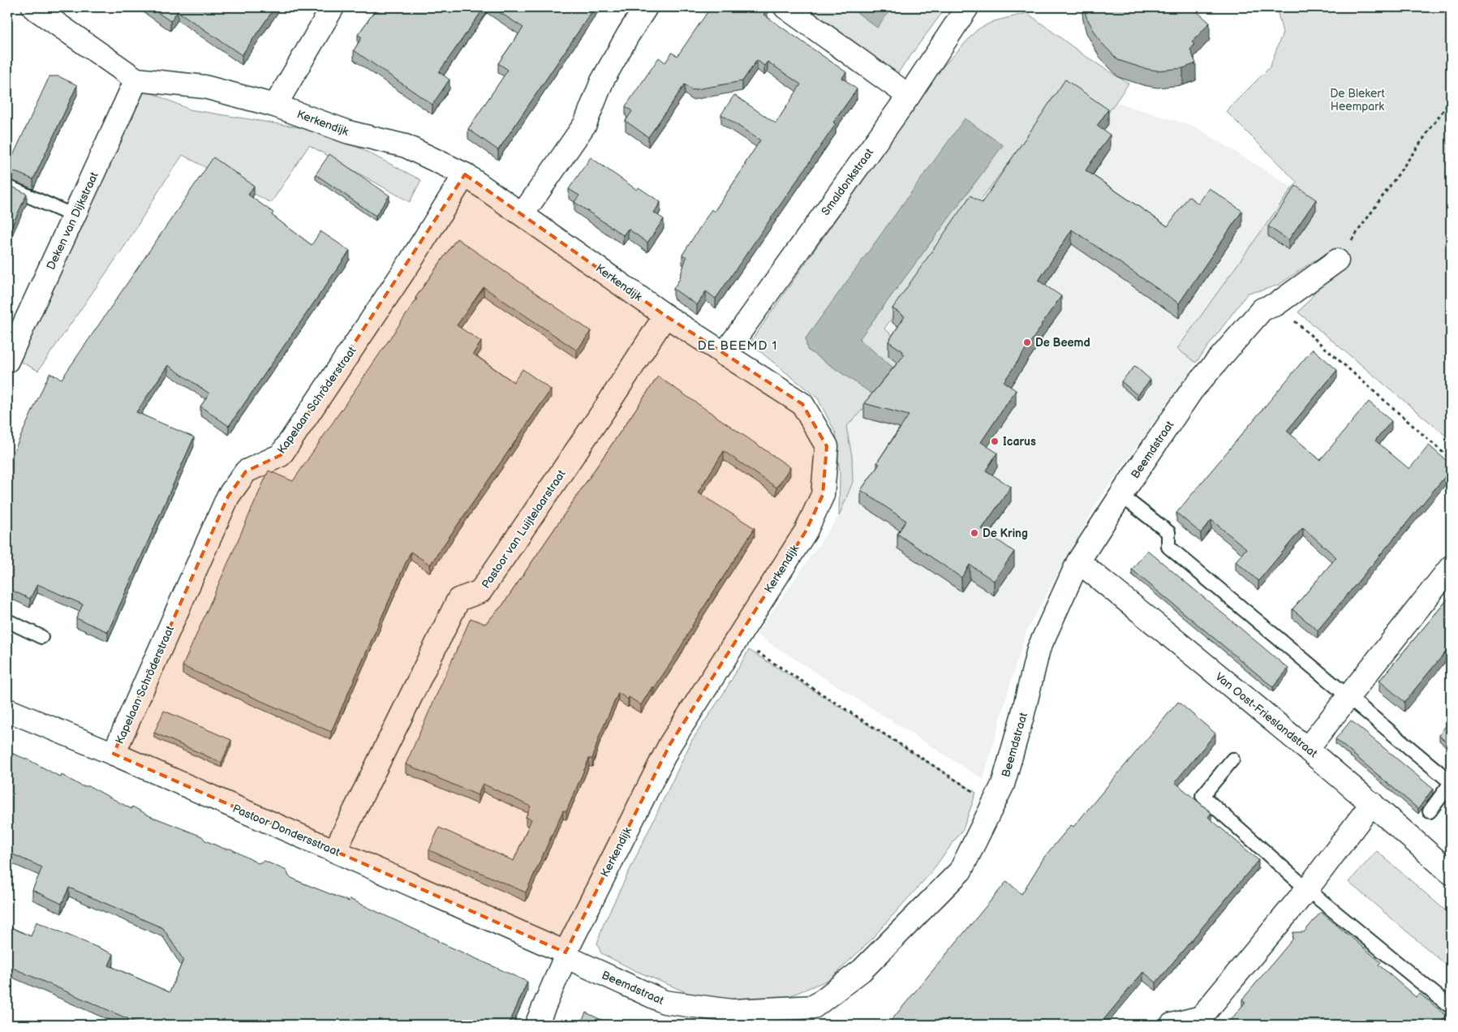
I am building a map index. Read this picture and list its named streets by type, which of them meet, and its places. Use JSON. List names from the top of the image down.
{
  "streets": {
    "street": [
      "Kerkendijk",
      "Smaldonkstraat",
      "Deken van Dijkstraat",
      "Kapelaan Schröderstraat",
      "Beemdstraat",
      "Pastoor van Luijtelaarstraat",
      "Van Oost-Frieslandstraat",
      "Pastoor Dondersstraat"
    ]
  },
  "crossings": [
    ["Kerkendijk", "Smaldonkstraat"],
    ["Kerkendijk", "Deken van Dijkstraat"],
    ["Kerkendijk", "Kapelaan Schröderstraat"],
    ["Kerkendijk", "Beemdstraat"],
    ["Kerkendijk", "Pastoor van Luijtelaarstraat"],
    ["Kerkendijk", "Pastoor Dondersstraat"],
    ["Kapelaan Schröderstraat", "Pastoor Dondersstraat"],
    ["Beemdstraat", "Van Oost-Frieslandstraat"],
    ["Beemdstraat", "Pastoor Dondersstraat"],
    ["Pastoor van Luijtelaarstraat", "Pastoor Dondersstraat"]
  ],
  "districts": ["DE BEEMD 1"],
  "parks": ["De Blekert Heempark"],
  "places": ["De Beemd", "Icarus", "De Kring"]
}
